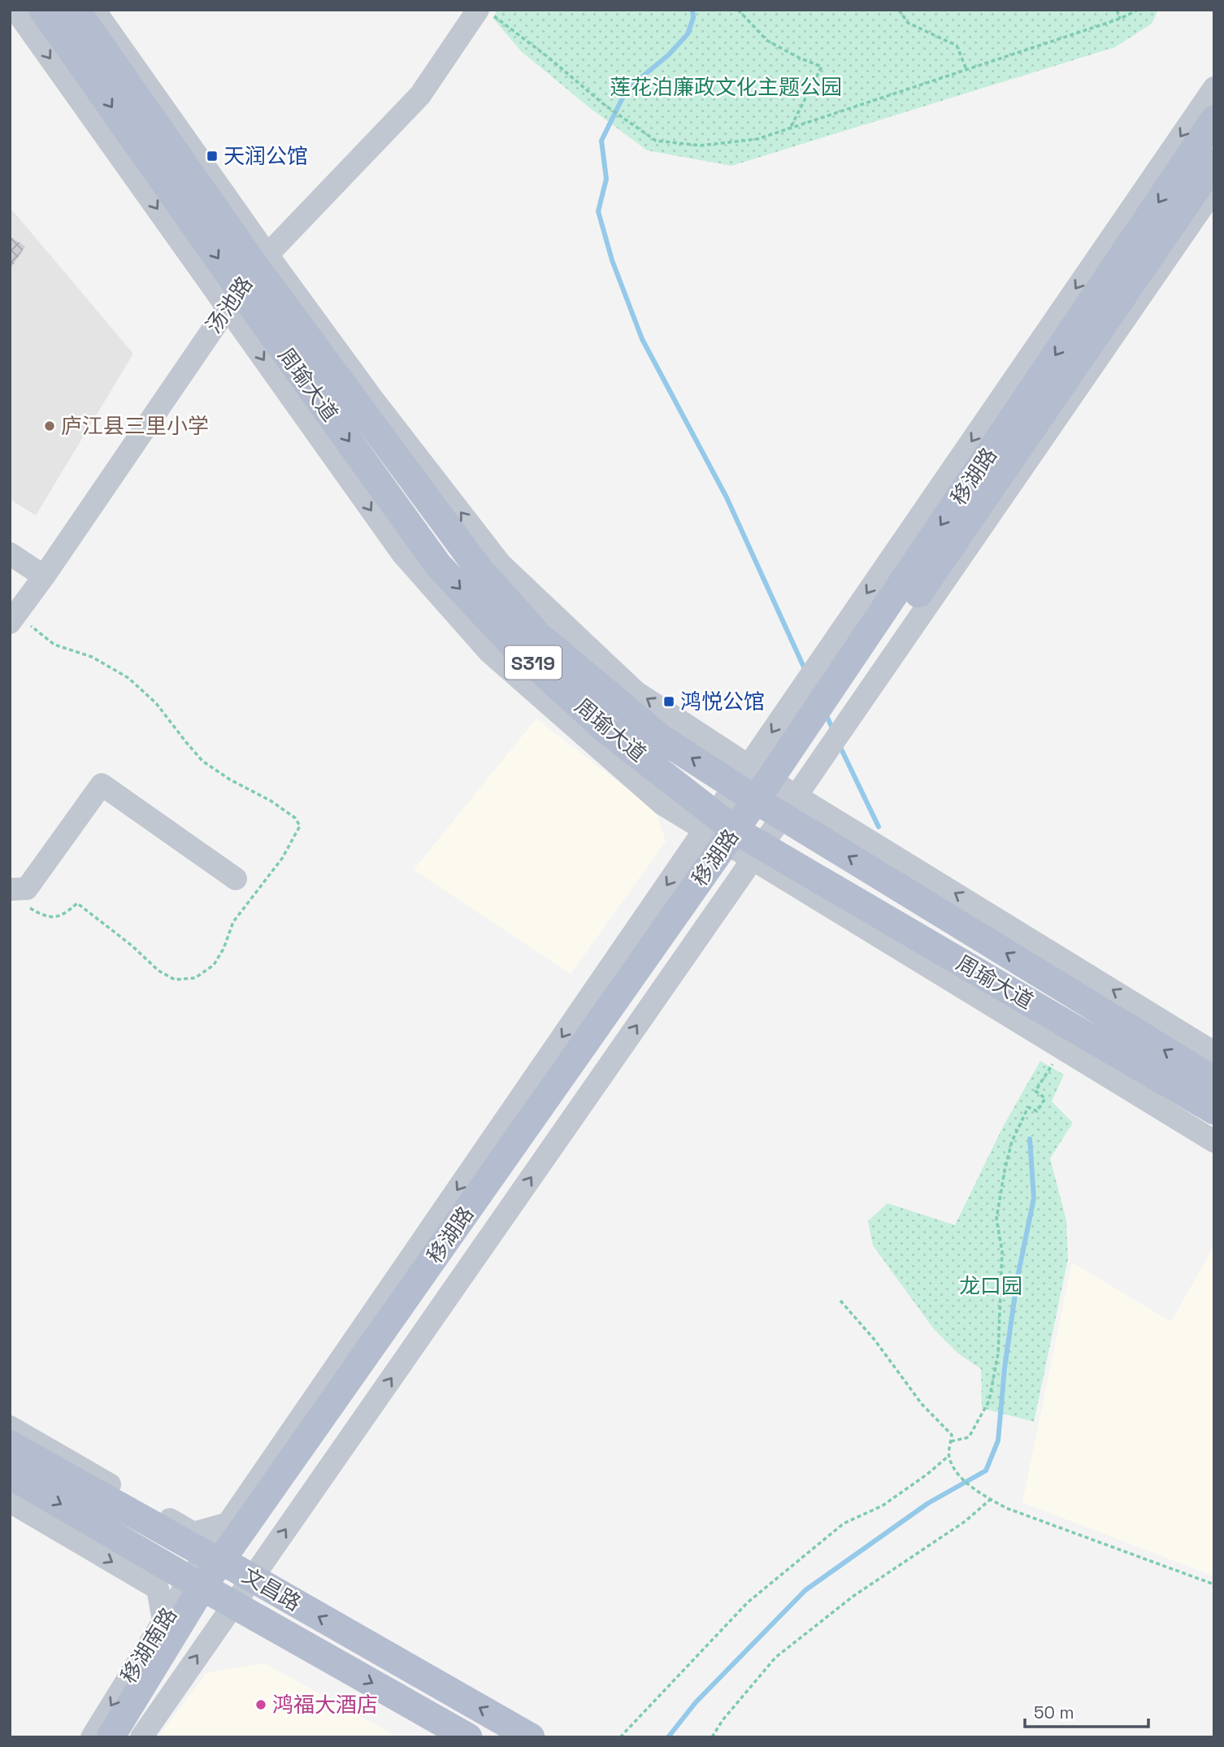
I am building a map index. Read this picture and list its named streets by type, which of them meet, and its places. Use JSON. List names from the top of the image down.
{
  "streets": {
    "main road": [
      "周瑜大道",
      "移湖路",
      "S319",
      "文昌路",
      "移湖南路"
    ],
    "street": ["汤池路"]
  },
  "crossings": [
    ["汤池路", "周瑜大道"],
    ["周瑜大道", "移湖路"],
    ["移湖路", "文昌路"],
    ["移湖路", "移湖南路"],
    ["文昌路", "移湖南路"]
  ],
  "one_way": ["移湖路"],
  "parks": ["莲花泊廉政文化主题公园", "龙口园"],
  "places": {
    "transit": ["天润公馆", "鸿悦公馆"],
    "other": ["庐江县三里小学", "鸿福大酒店"]
  },
  "scale_bar": "50 m"
}
